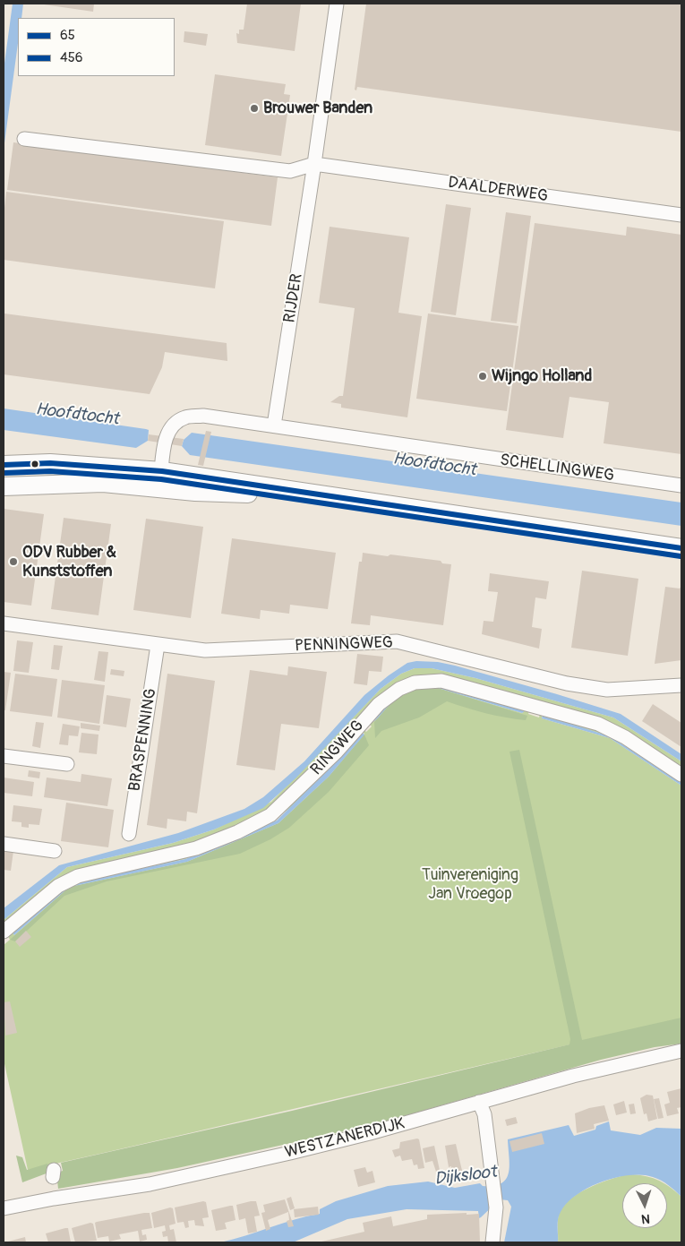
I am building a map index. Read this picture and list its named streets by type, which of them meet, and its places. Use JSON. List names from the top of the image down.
{
  "streets": {
    "street": [
      "DAALDERWEG",
      "RIJDER",
      "SCHELLINGWEG",
      "PENNINGWEG",
      "BRASPENNING",
      "RINGWEG",
      "WESTZANERDIJK"
    ]
  },
  "crossings": [
    ["DAALDERWEG", "RIJDER"],
    ["RIJDER", "SCHELLINGWEG"],
    ["PENNINGWEG", "BRASPENNING"]
  ],
  "water": ["Hoofdtocht", "Dijksloot"],
  "parks": ["Tuinvereniging Jan Vroegop"],
  "places": ["Brouwer Banden", "Wijngo Holland", "ODV Rubber & Kunststoffen"],
  "lines": ["transit line 65", "transit line 456"],
  "legend": ["65", "456"],
  "north": "bottom"
}
